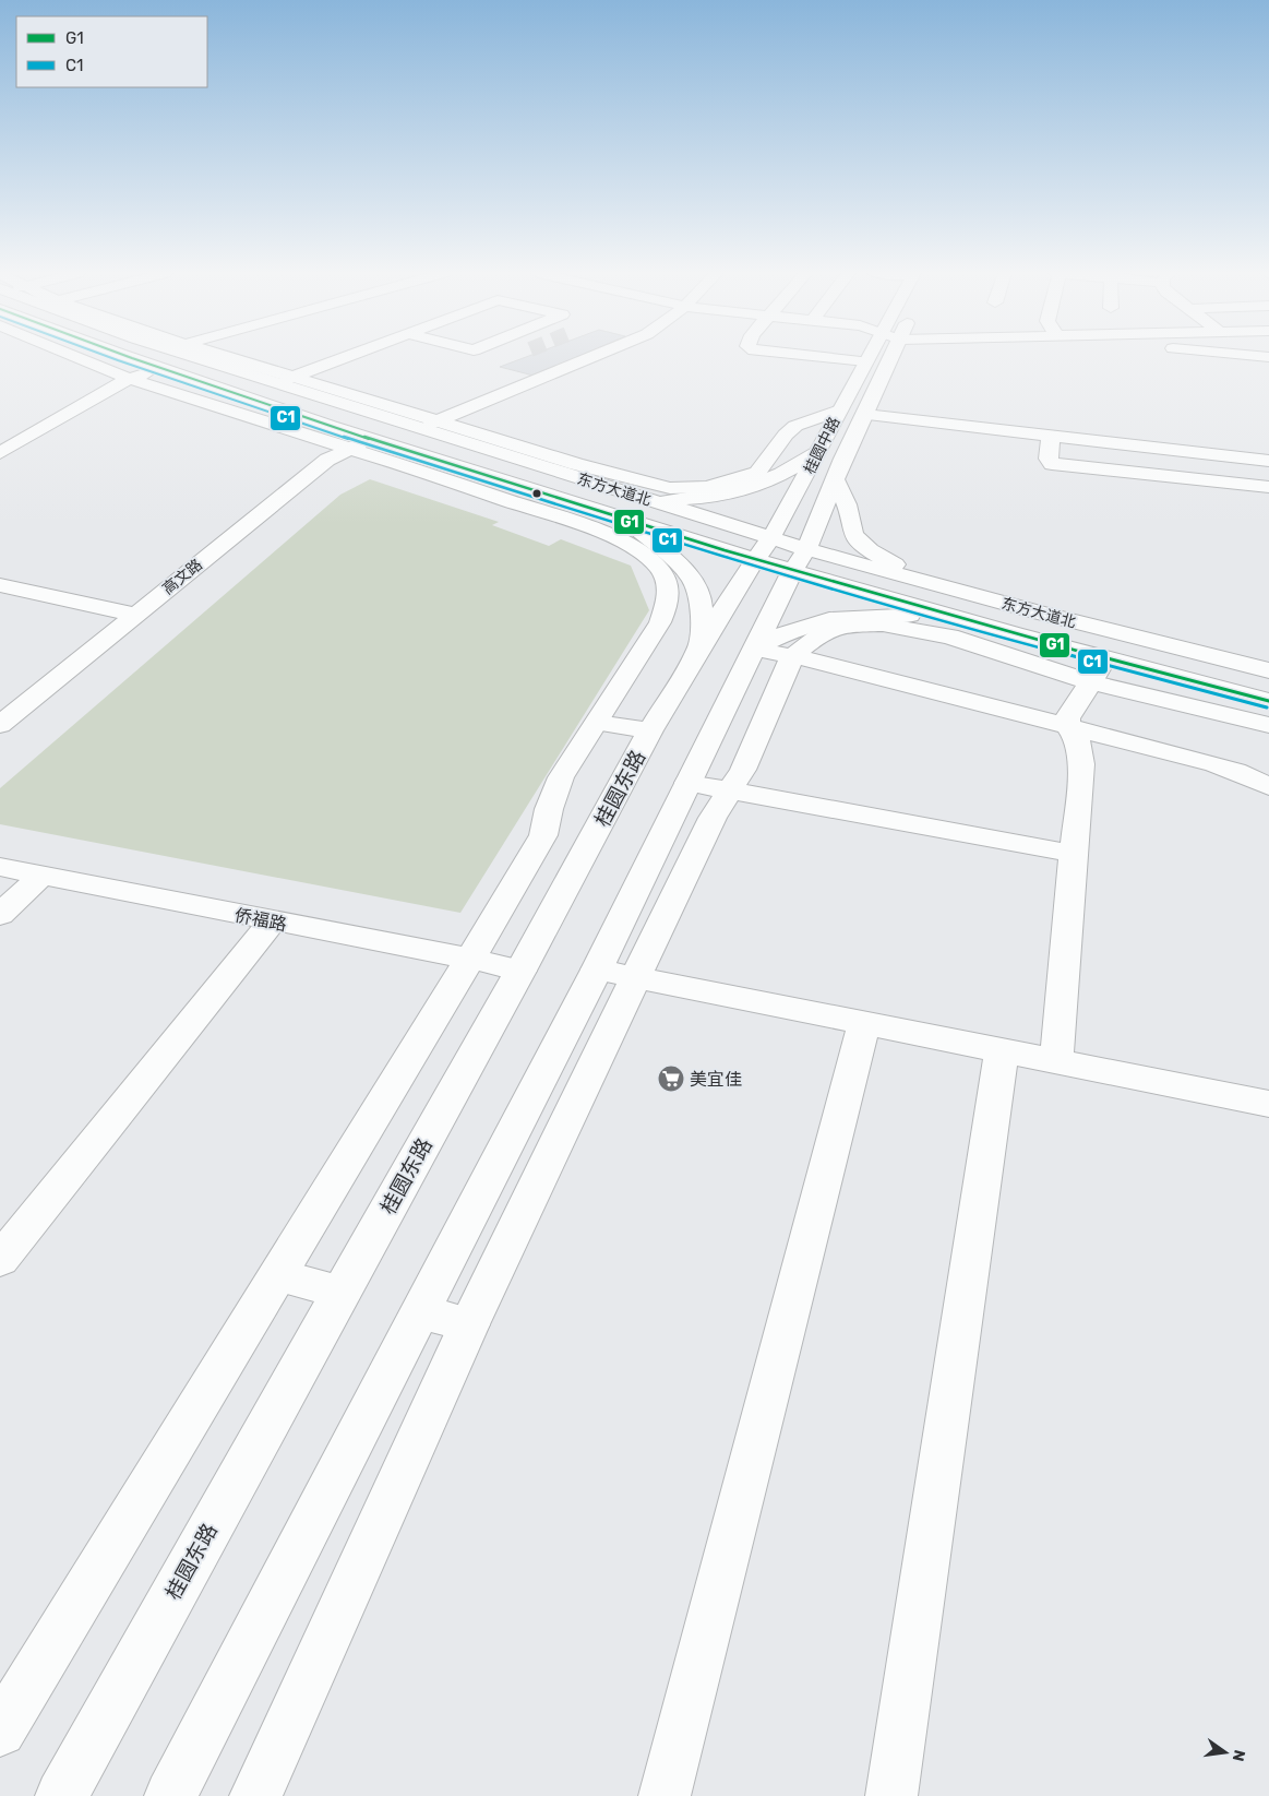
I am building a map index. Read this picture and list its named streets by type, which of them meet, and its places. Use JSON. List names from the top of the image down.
{
  "streets": {
    "street": [
      "桂圆中路",
      "东方大道北",
      "高文路",
      "桂圆东路",
      "侨福路"
    ]
  },
  "crossings": [
    ["桂圆中路", "东方大道北"],
    ["桂圆中路", "桂圆东路"],
    ["东方大道北", "高文路"],
    ["东方大道北", "桂圆东路"],
    ["桂圆东路", "侨福路"]
  ],
  "places": {
    "supermarket": ["美宜佳"]
  },
  "lines": ["transit line G1", "transit line C1"],
  "legend": ["G1", "C1"],
  "north": "right"
}
